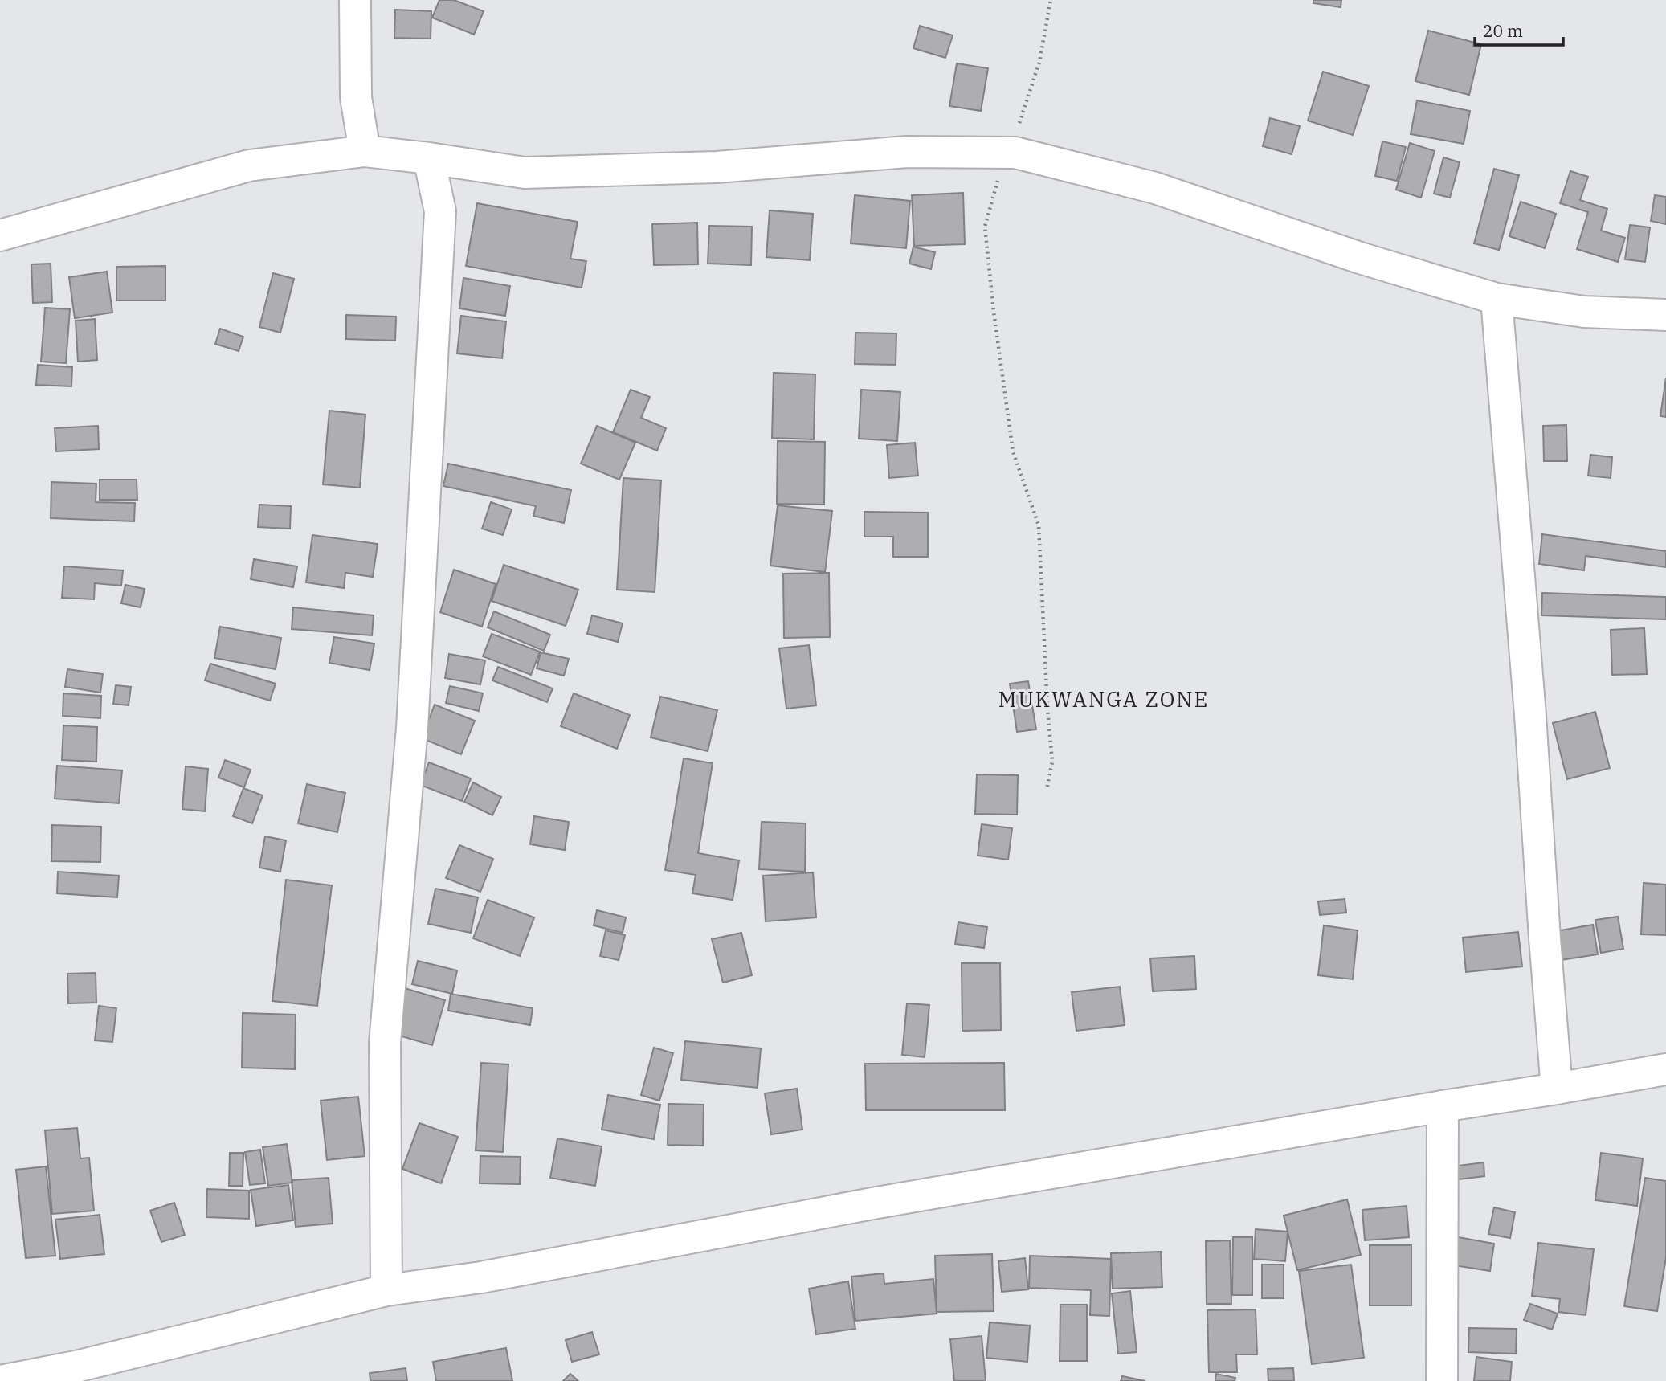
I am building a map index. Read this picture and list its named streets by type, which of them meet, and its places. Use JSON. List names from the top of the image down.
{
  "districts": ["MUKWANGA ZONE"],
  "scale_bar": "20 m"
}
